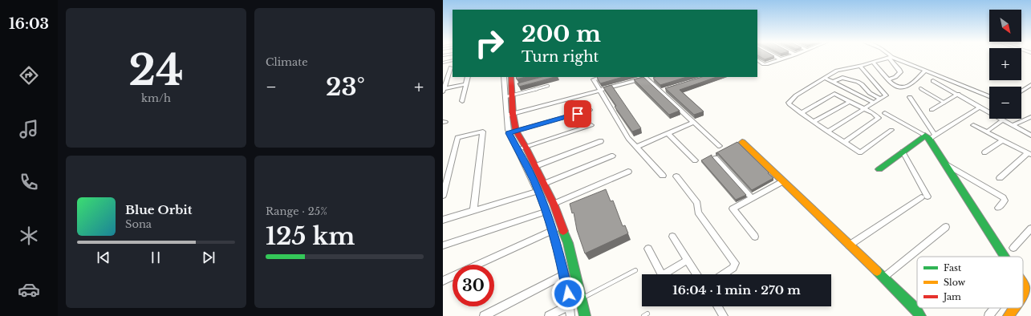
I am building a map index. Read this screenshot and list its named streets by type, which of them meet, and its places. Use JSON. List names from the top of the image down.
{
  "legend": ["Fast", "Slow", "Jam"],
  "north": "bottom right",
  "page": {
    "tabs": "16:03",
    "tile": [
      ["24", "km/h"],
      "Climate",
      ["Range · 25%", "125 km"]
    ],
    "map_buttons": ["+", "−"],
    "turn": ["200 m", "Turn right"],
    "heat": ["−", "23°", "+"],
    "song": ["Blue Orbit", "Sona"],
    "limit": "30",
    "trip": "16:04 · 1 min · 270 m"
  }
}
